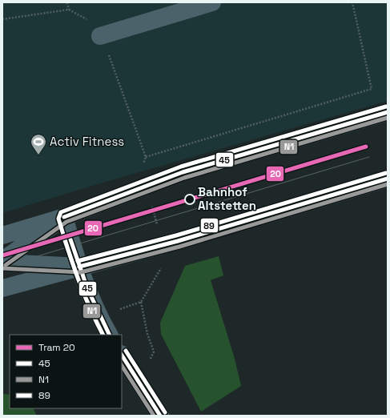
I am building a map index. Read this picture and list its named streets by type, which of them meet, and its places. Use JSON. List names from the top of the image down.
{
  "places": {
    "sports": ["Activ Fitness"],
    "other": ["Bahnhof Altstetten"]
  },
  "lines": [
    "transit line 89",
    "transit line 45",
    "transit line N1",
    "tram line 20"
  ],
  "legend": [
    "Tram 20",
    "45",
    "N1",
    "89"
  ]
}
